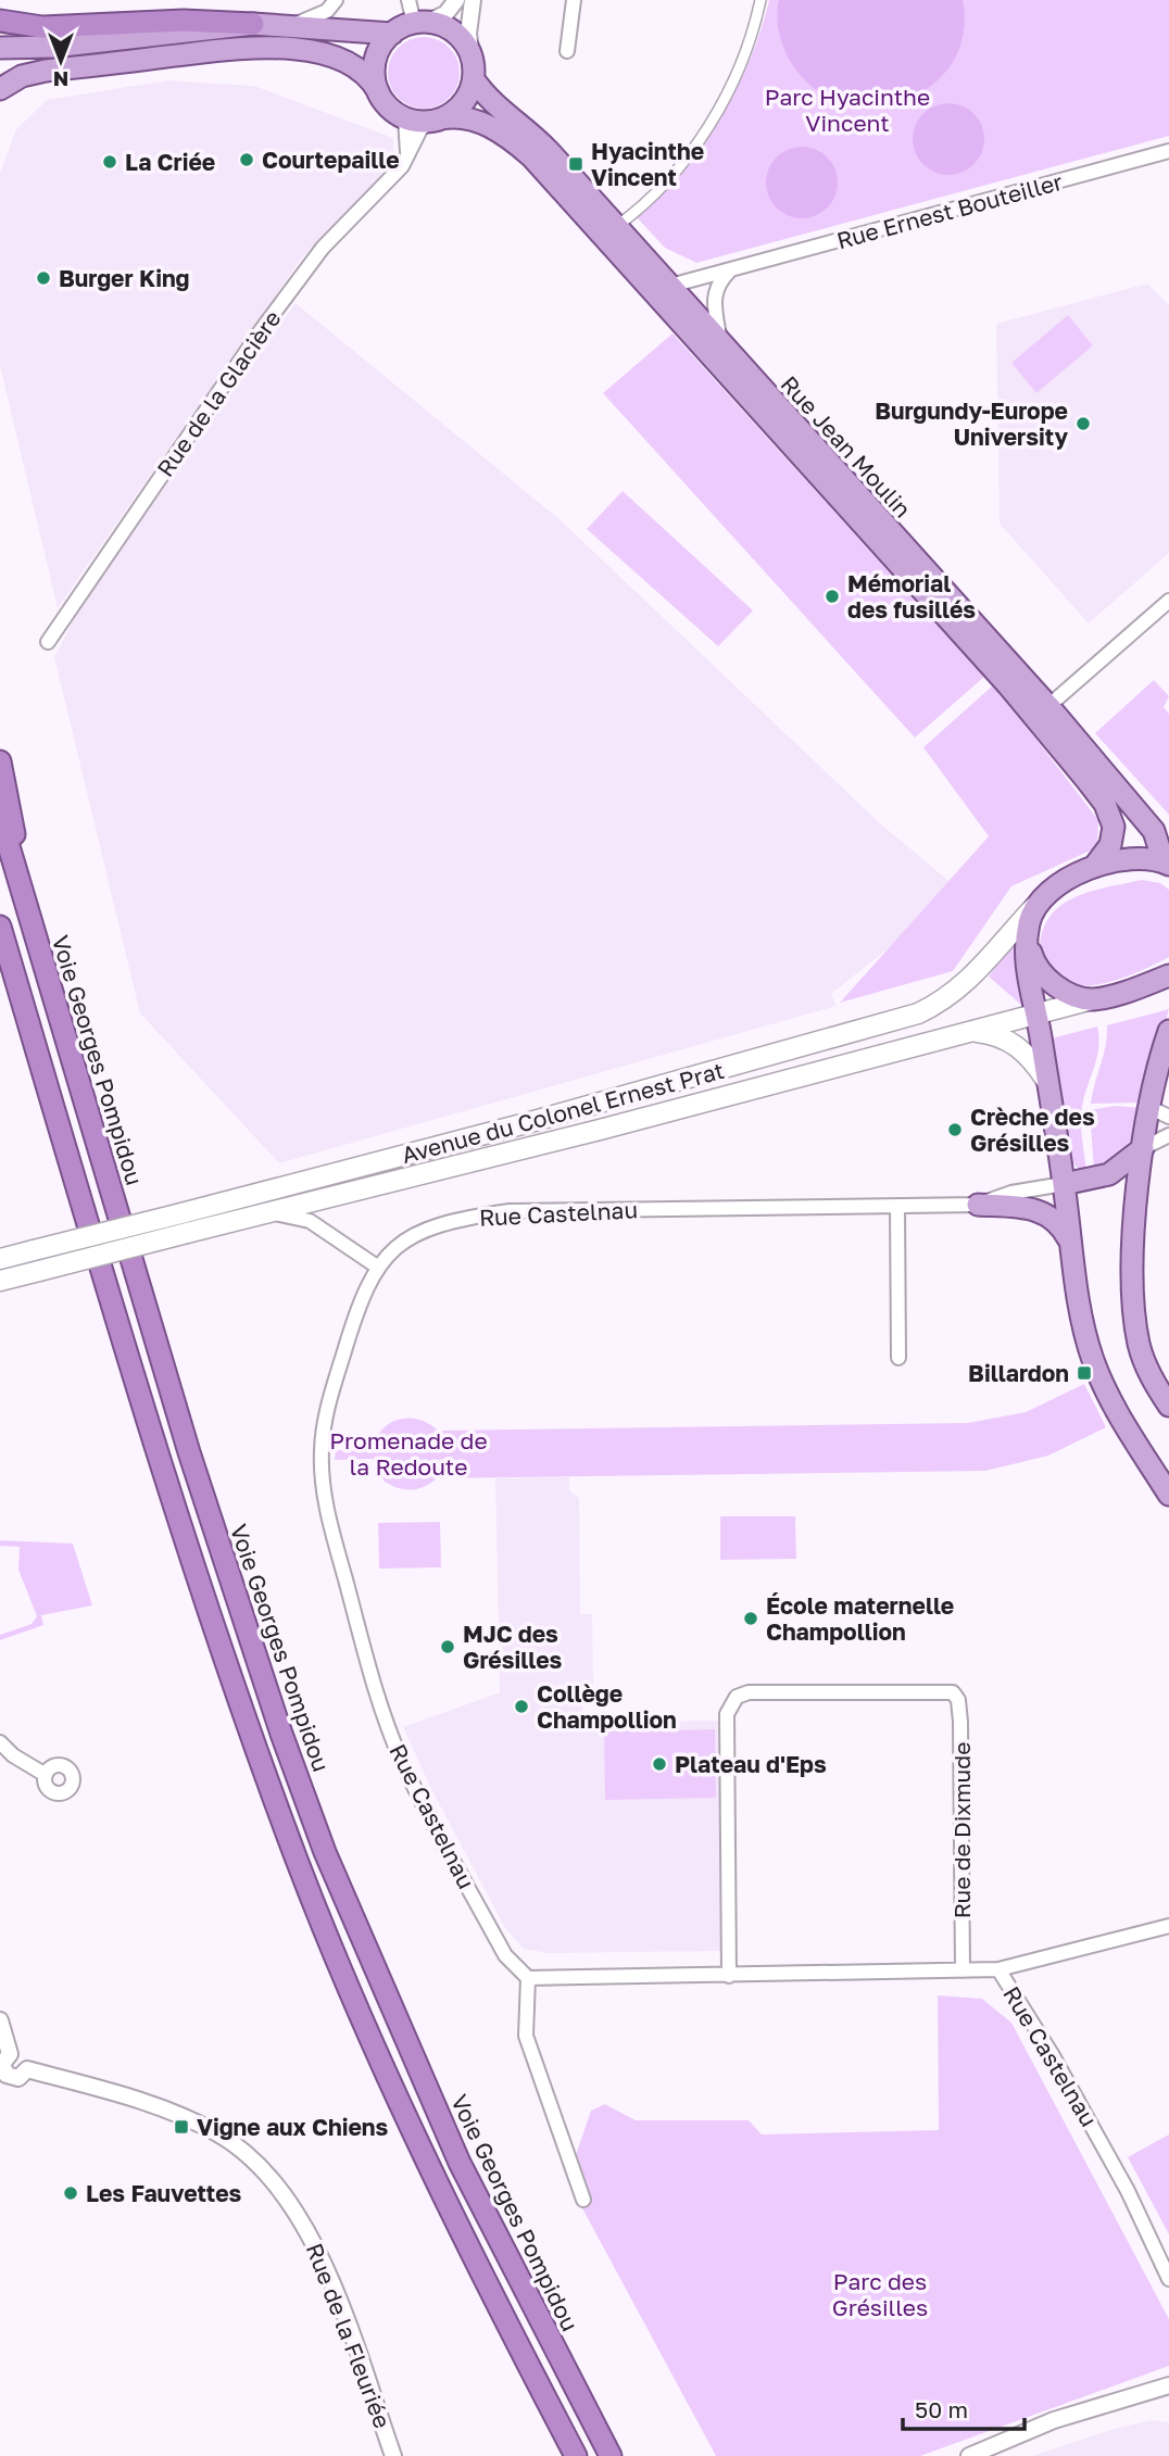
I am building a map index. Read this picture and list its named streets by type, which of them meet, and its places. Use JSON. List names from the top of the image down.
{
  "streets": {
    "highway": ["Voie Georges Pompidou"],
    "main road": ["Rue Jean Moulin", "Avenue du Colonel Ernest Prat"],
    "street": [
      "Rue Ernest Bouteiller",
      "Rue de la Glacière",
      "Rue Castelnau",
      "Rue de Dixmude",
      "Rue de la Fleuriée"
    ]
  },
  "crossings": [
    ["Rue Ernest Bouteiller", "Rue Jean Moulin"],
    ["Rue de la Glacière", "Rue Jean Moulin"],
    ["Rue Castelnau", "Rue de Dixmude"]
  ],
  "parks": ["Parc Hyacinthe Vincent", "Promenade de la Redoute", "Parc des Grésilles"],
  "places": {
    "other": [
      "Courtepaille",
      "La Criée",
      "Burger King",
      "Burgundy-Europe University",
      "Mémorial des fusillés",
      "Crèche des Grésilles",
      "École maternelle Champollion",
      "MJC des Grésilles",
      "Collège Champollion",
      "Plateau d'Eps",
      "Les Fauvettes"
    ],
    "transit": ["Hyacinthe Vincent", "Billardon", "Vigne aux Chiens"]
  },
  "scale_bar": "50 m",
  "north": "bottom"
}
